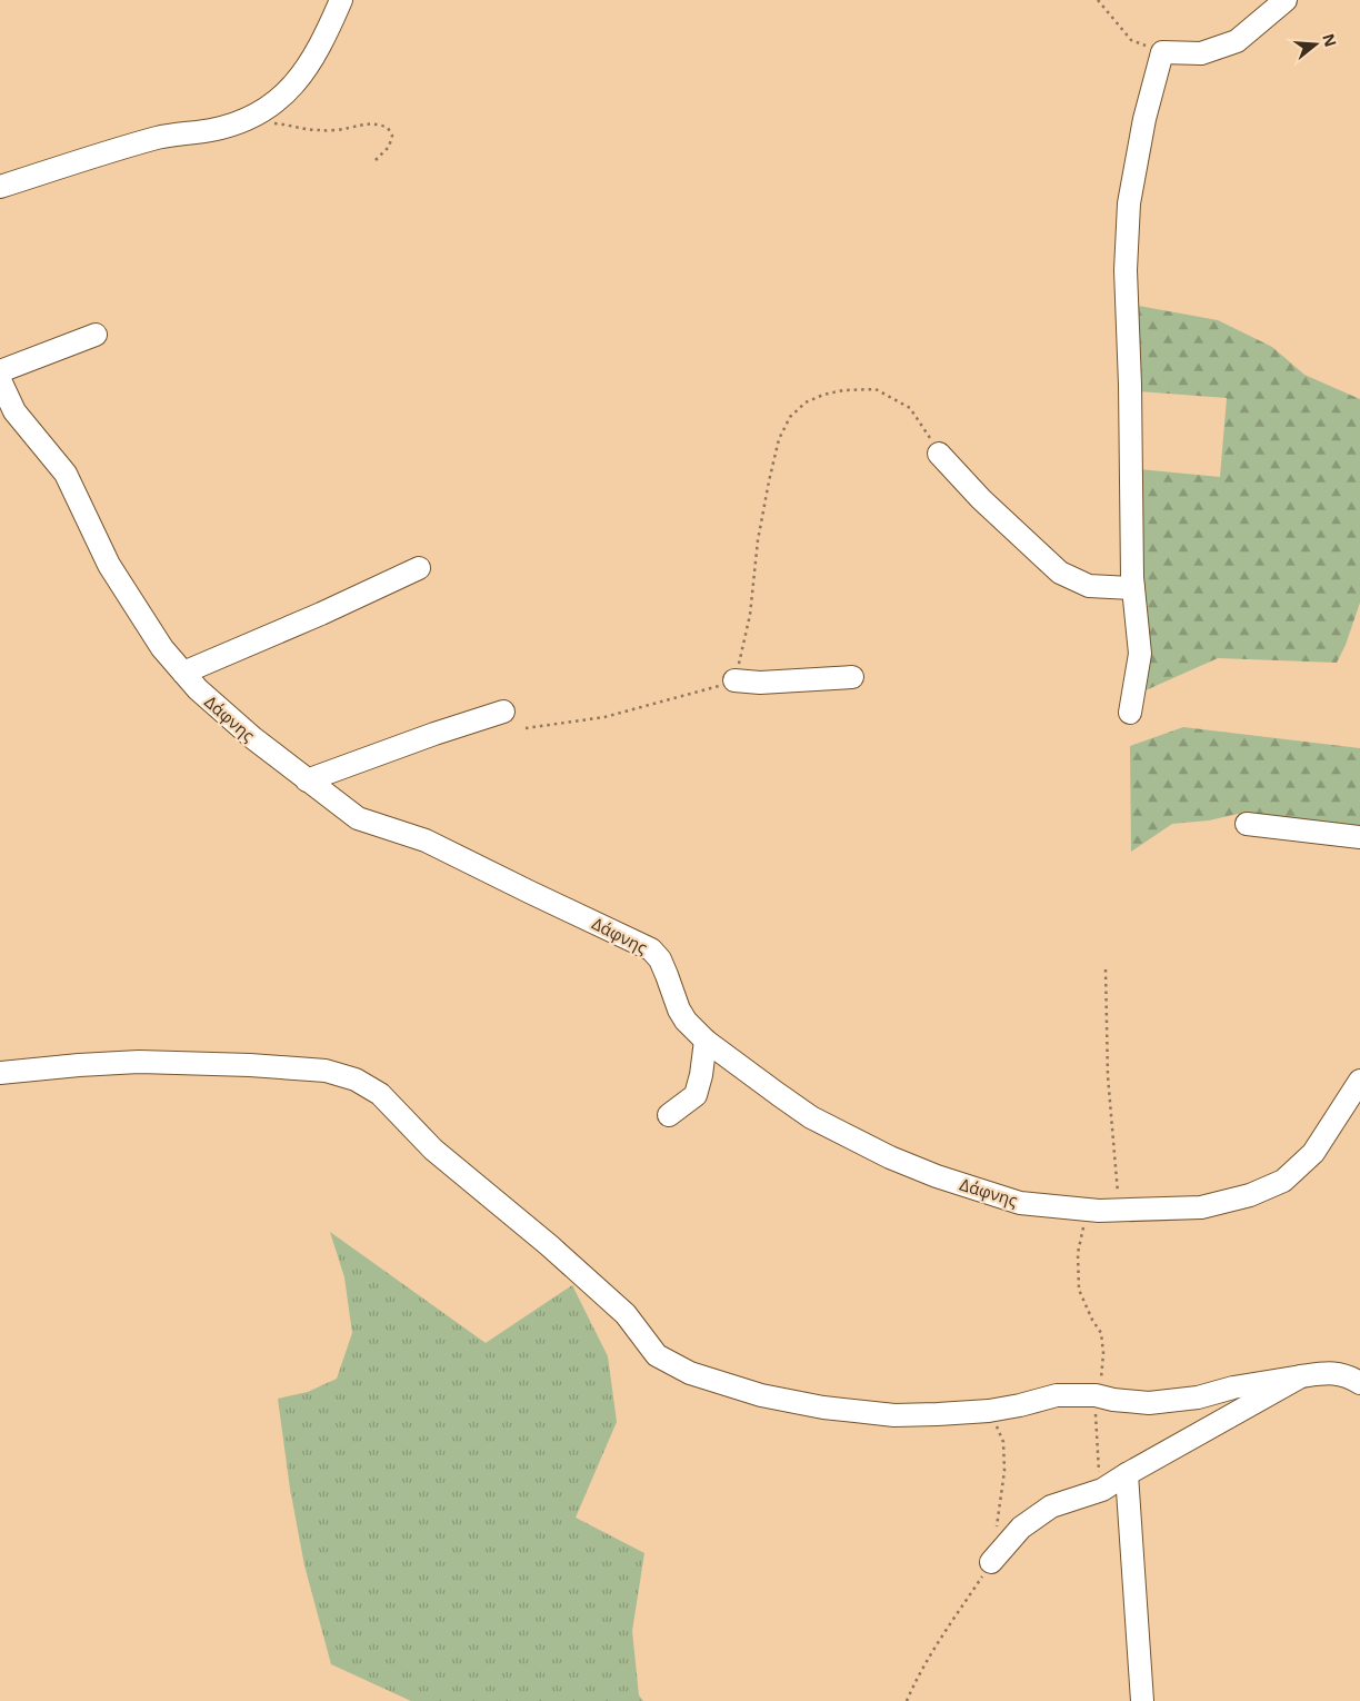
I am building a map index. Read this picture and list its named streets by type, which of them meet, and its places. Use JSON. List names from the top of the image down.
{
  "streets": {
    "street": ["Δάφνης"]
  },
  "north": "right"
}
